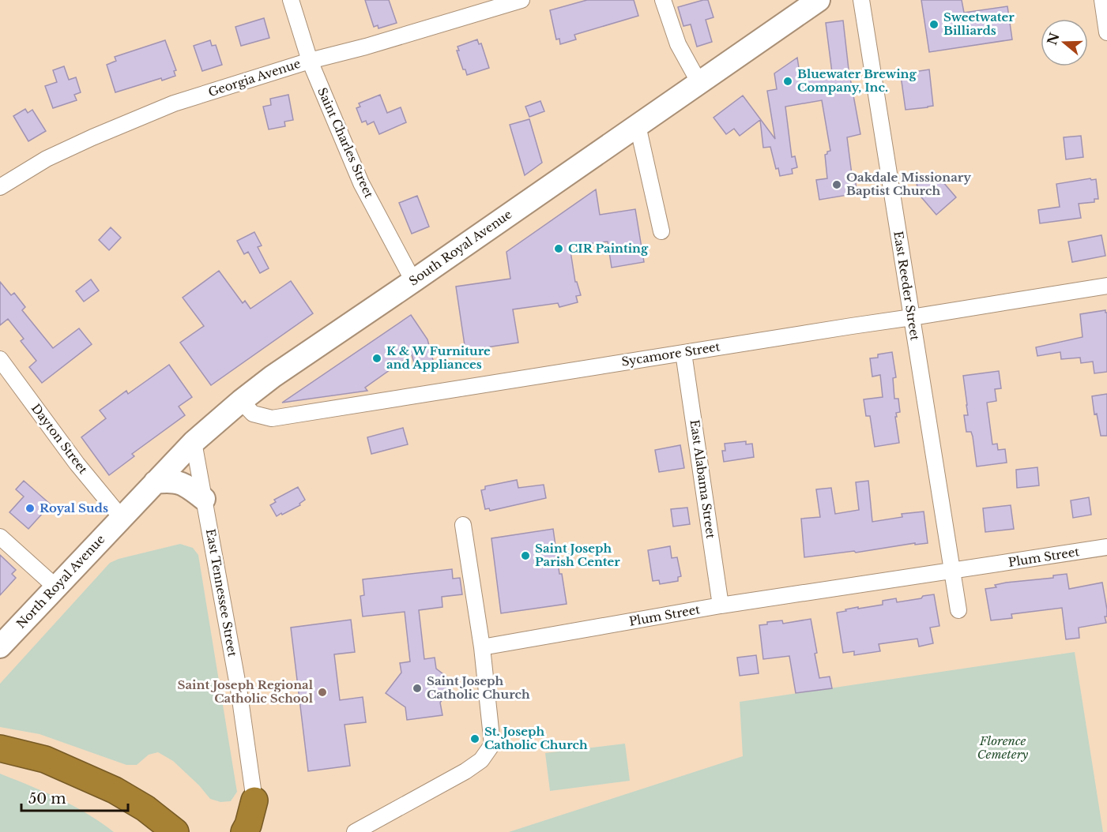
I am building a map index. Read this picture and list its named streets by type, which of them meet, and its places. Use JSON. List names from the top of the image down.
{
  "streets": {
    "street": [
      "Georgia Avenue",
      "Saint Charles Street",
      "South Royal Avenue",
      "East Reeder Street",
      "Sycamore Street",
      "Dayton Street",
      "East Alabama Street",
      "Plum Street",
      "North Royal Avenue",
      "East Tennessee Street"
    ]
  },
  "crossings": [
    ["Georgia Avenue", "Saint Charles Street"],
    ["Saint Charles Street", "South Royal Avenue"],
    ["South Royal Avenue", "Sycamore Street"],
    ["South Royal Avenue", "Dayton Street"],
    ["South Royal Avenue", "North Royal Avenue"],
    ["South Royal Avenue", "East Tennessee Street"],
    ["East Reeder Street", "Sycamore Street"],
    ["East Reeder Street", "Plum Street"],
    ["Sycamore Street", "East Alabama Street"],
    ["Dayton Street", "North Royal Avenue"],
    ["East Alabama Street", "Plum Street"]
  ],
  "parks": ["Florence Cemetery"],
  "places": [
    "Sweetwater Billiards",
    "Bluewater Brewing Company, Inc.",
    "Oakdale Missionary Baptist Church",
    "CIR Painting",
    "K & W Furniture and Appliances",
    "Royal Suds",
    "Saint Joseph Parish Center",
    "Saint Joseph Catholic Church",
    "Saint Joseph Regional Catholic School",
    "St. Joseph Catholic Church"
  ],
  "scale_bar": "50 m",
  "north": "left"
}
